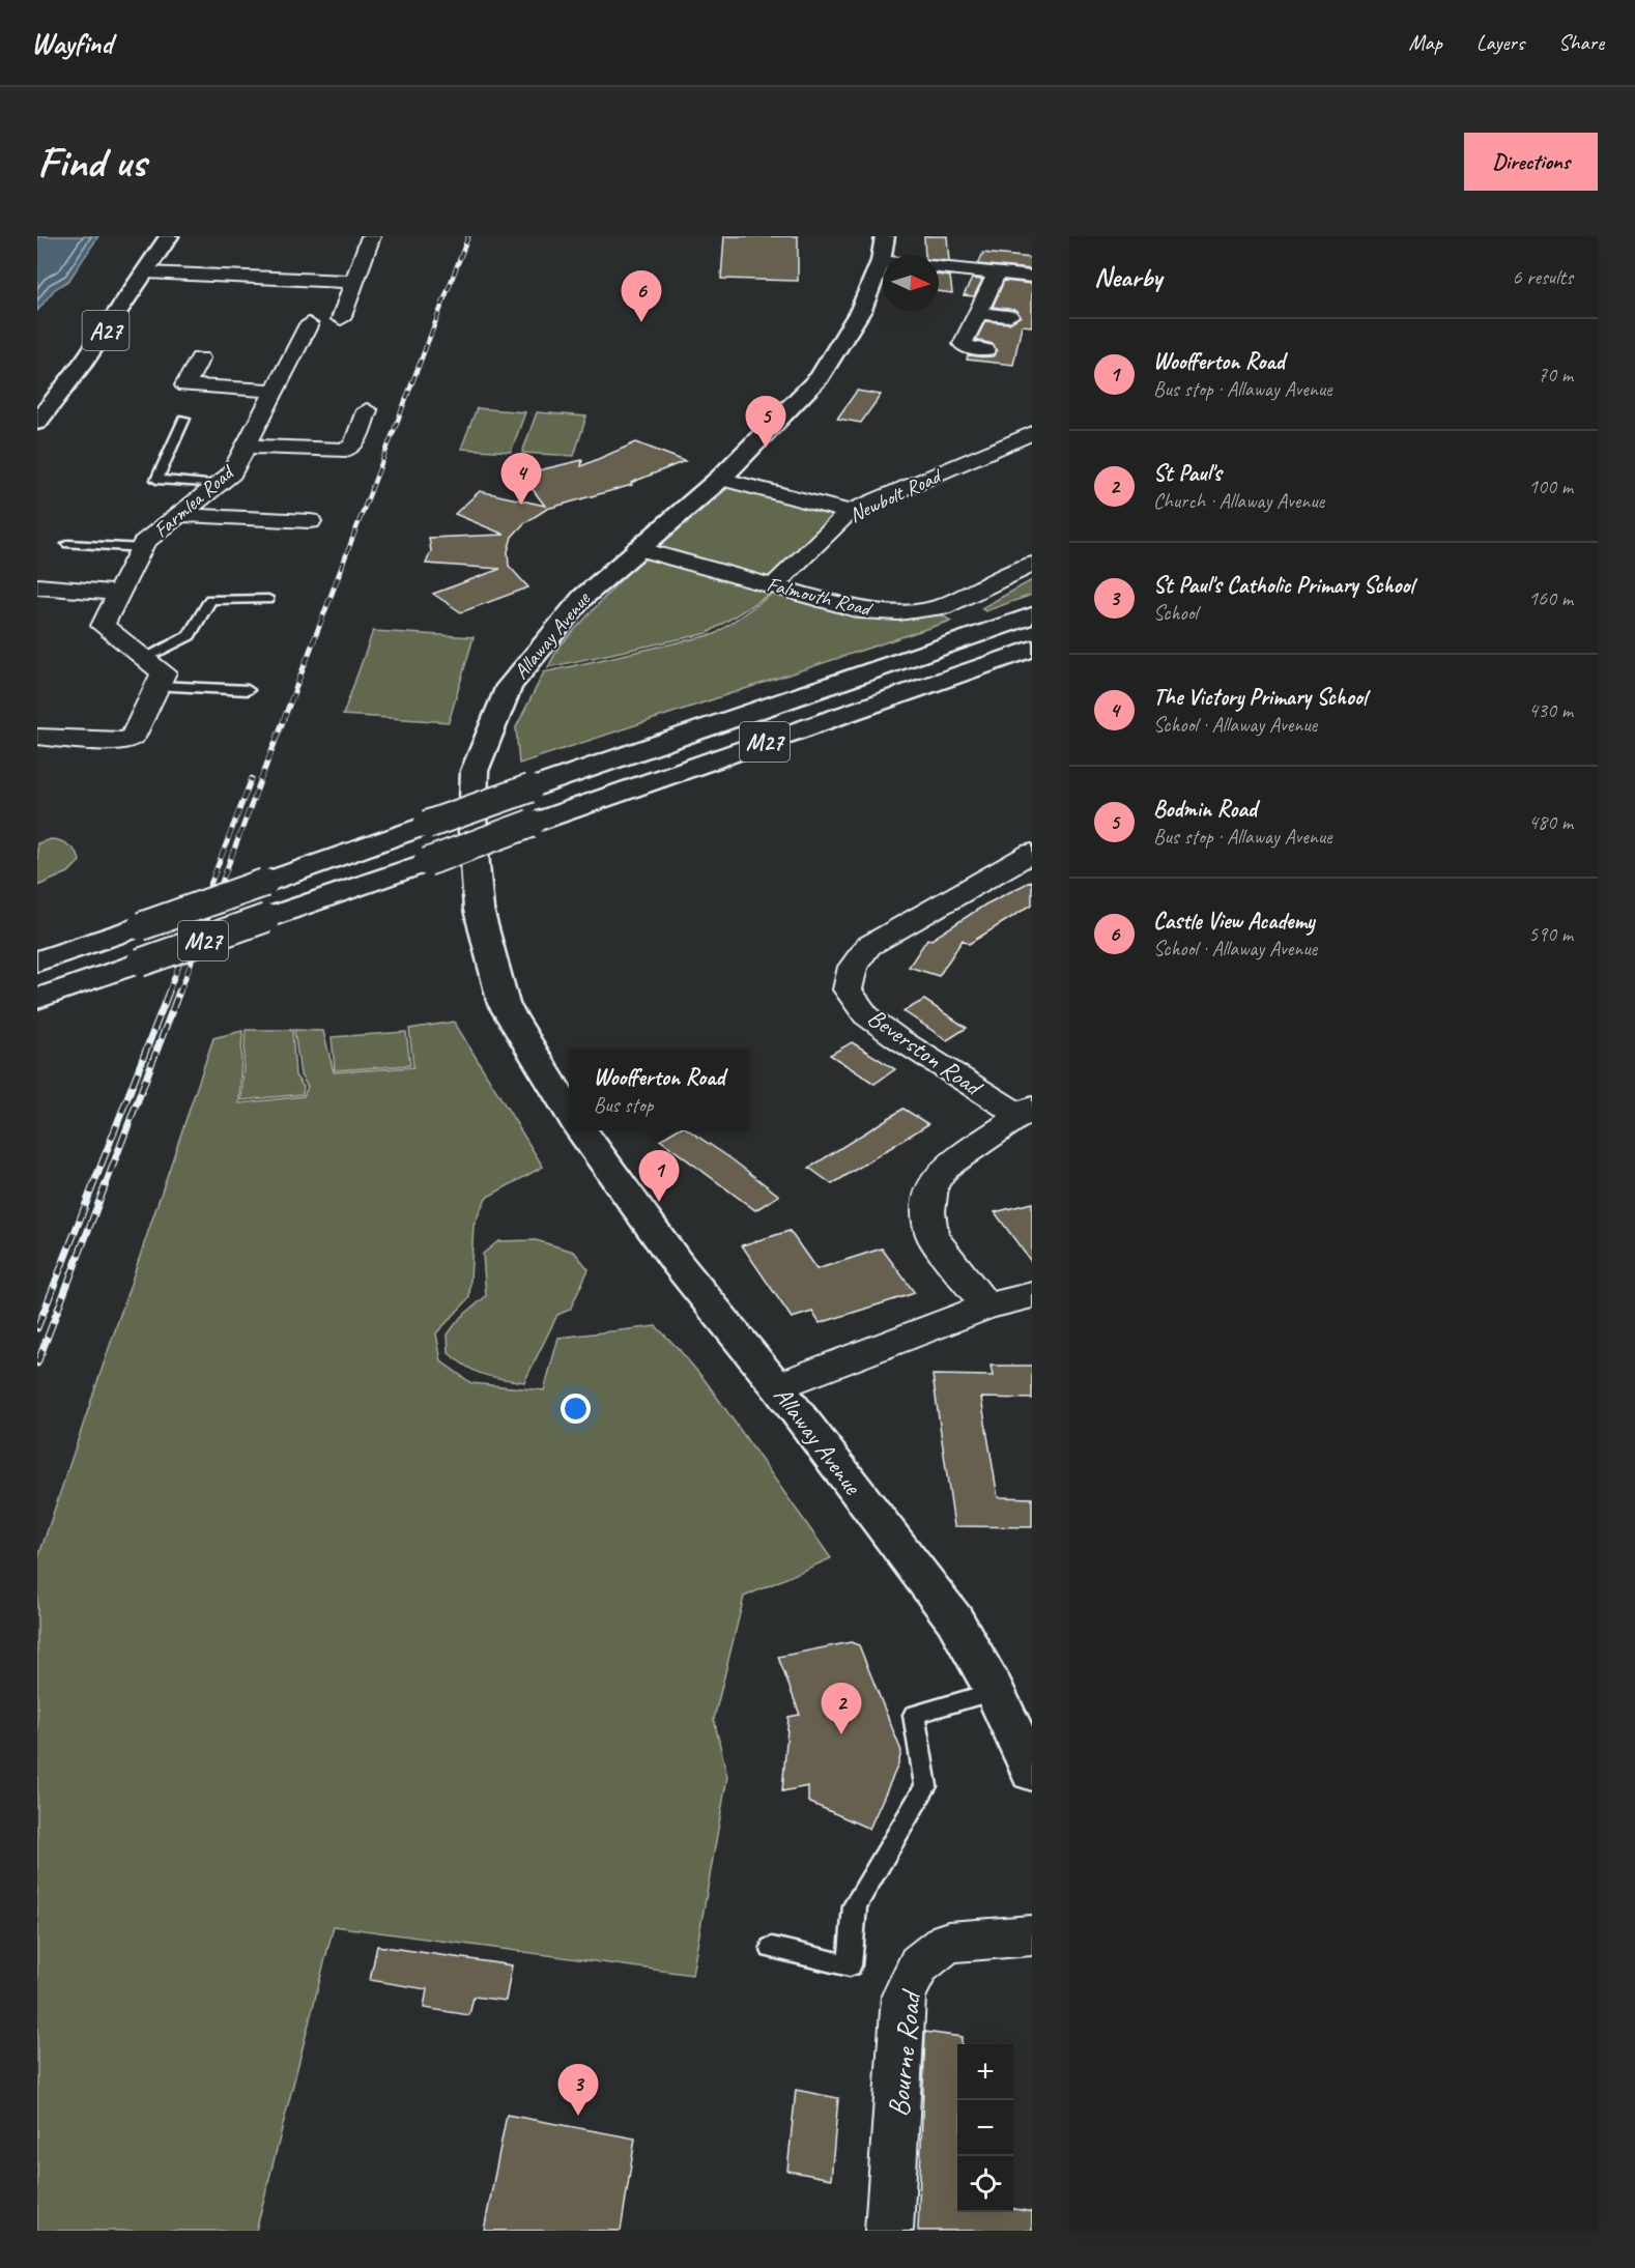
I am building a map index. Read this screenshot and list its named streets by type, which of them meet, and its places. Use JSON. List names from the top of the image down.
{
  "streets": {
    "main road": ["A27", "Allaway Avenue", "M27"],
    "street": [
      "Newbolt Road",
      "Farmlea Road",
      "Falmouth Road",
      "Beverston Road",
      "Bourne Road"
    ]
  },
  "crossings": [
    ["Newbolt Road", "Falmouth Road"],
    ["Falmouth Road", "Allaway Avenue"]
  ],
  "north": "right",
  "page": {
    "header": "Wayfind",
    "nav": ["Map", "Layers", "Share"],
    "buttons": "Directions",
    "title": "Find us",
    "heading": ["Nearby", "6 results"],
    "pins": [
      "6",
      "5",
      "4",
      "1",
      "2",
      "3"
    ],
    "list": [
      {
        "mark": "1",
        "name": "Woofferton Road",
        "note": "Bus stop · Allaway Avenue",
        "value": "70 m"
      },
      {
        "mark": "2",
        "name": "St Paul's",
        "note": "Church · Allaway Avenue",
        "value": "100 m"
      },
      {
        "mark": "3",
        "name": "St Paul's Catholic Primary School",
        "note": "School",
        "value": "160 m"
      },
      {
        "mark": "4",
        "name": "The Victory Primary School",
        "note": "School · Allaway Avenue",
        "value": "430 m"
      },
      {
        "mark": "5",
        "name": "Bodmin Road",
        "note": "Bus stop · Allaway Avenue",
        "value": "480 m"
      },
      {
        "mark": "6",
        "name": "Castle View Academy",
        "note": "School · Allaway Avenue",
        "value": "590 m"
      }
    ],
    "popup": ["Woofferton Road", "Bus stop"],
    "map_buttons": ["+", "−"]
  }
}
